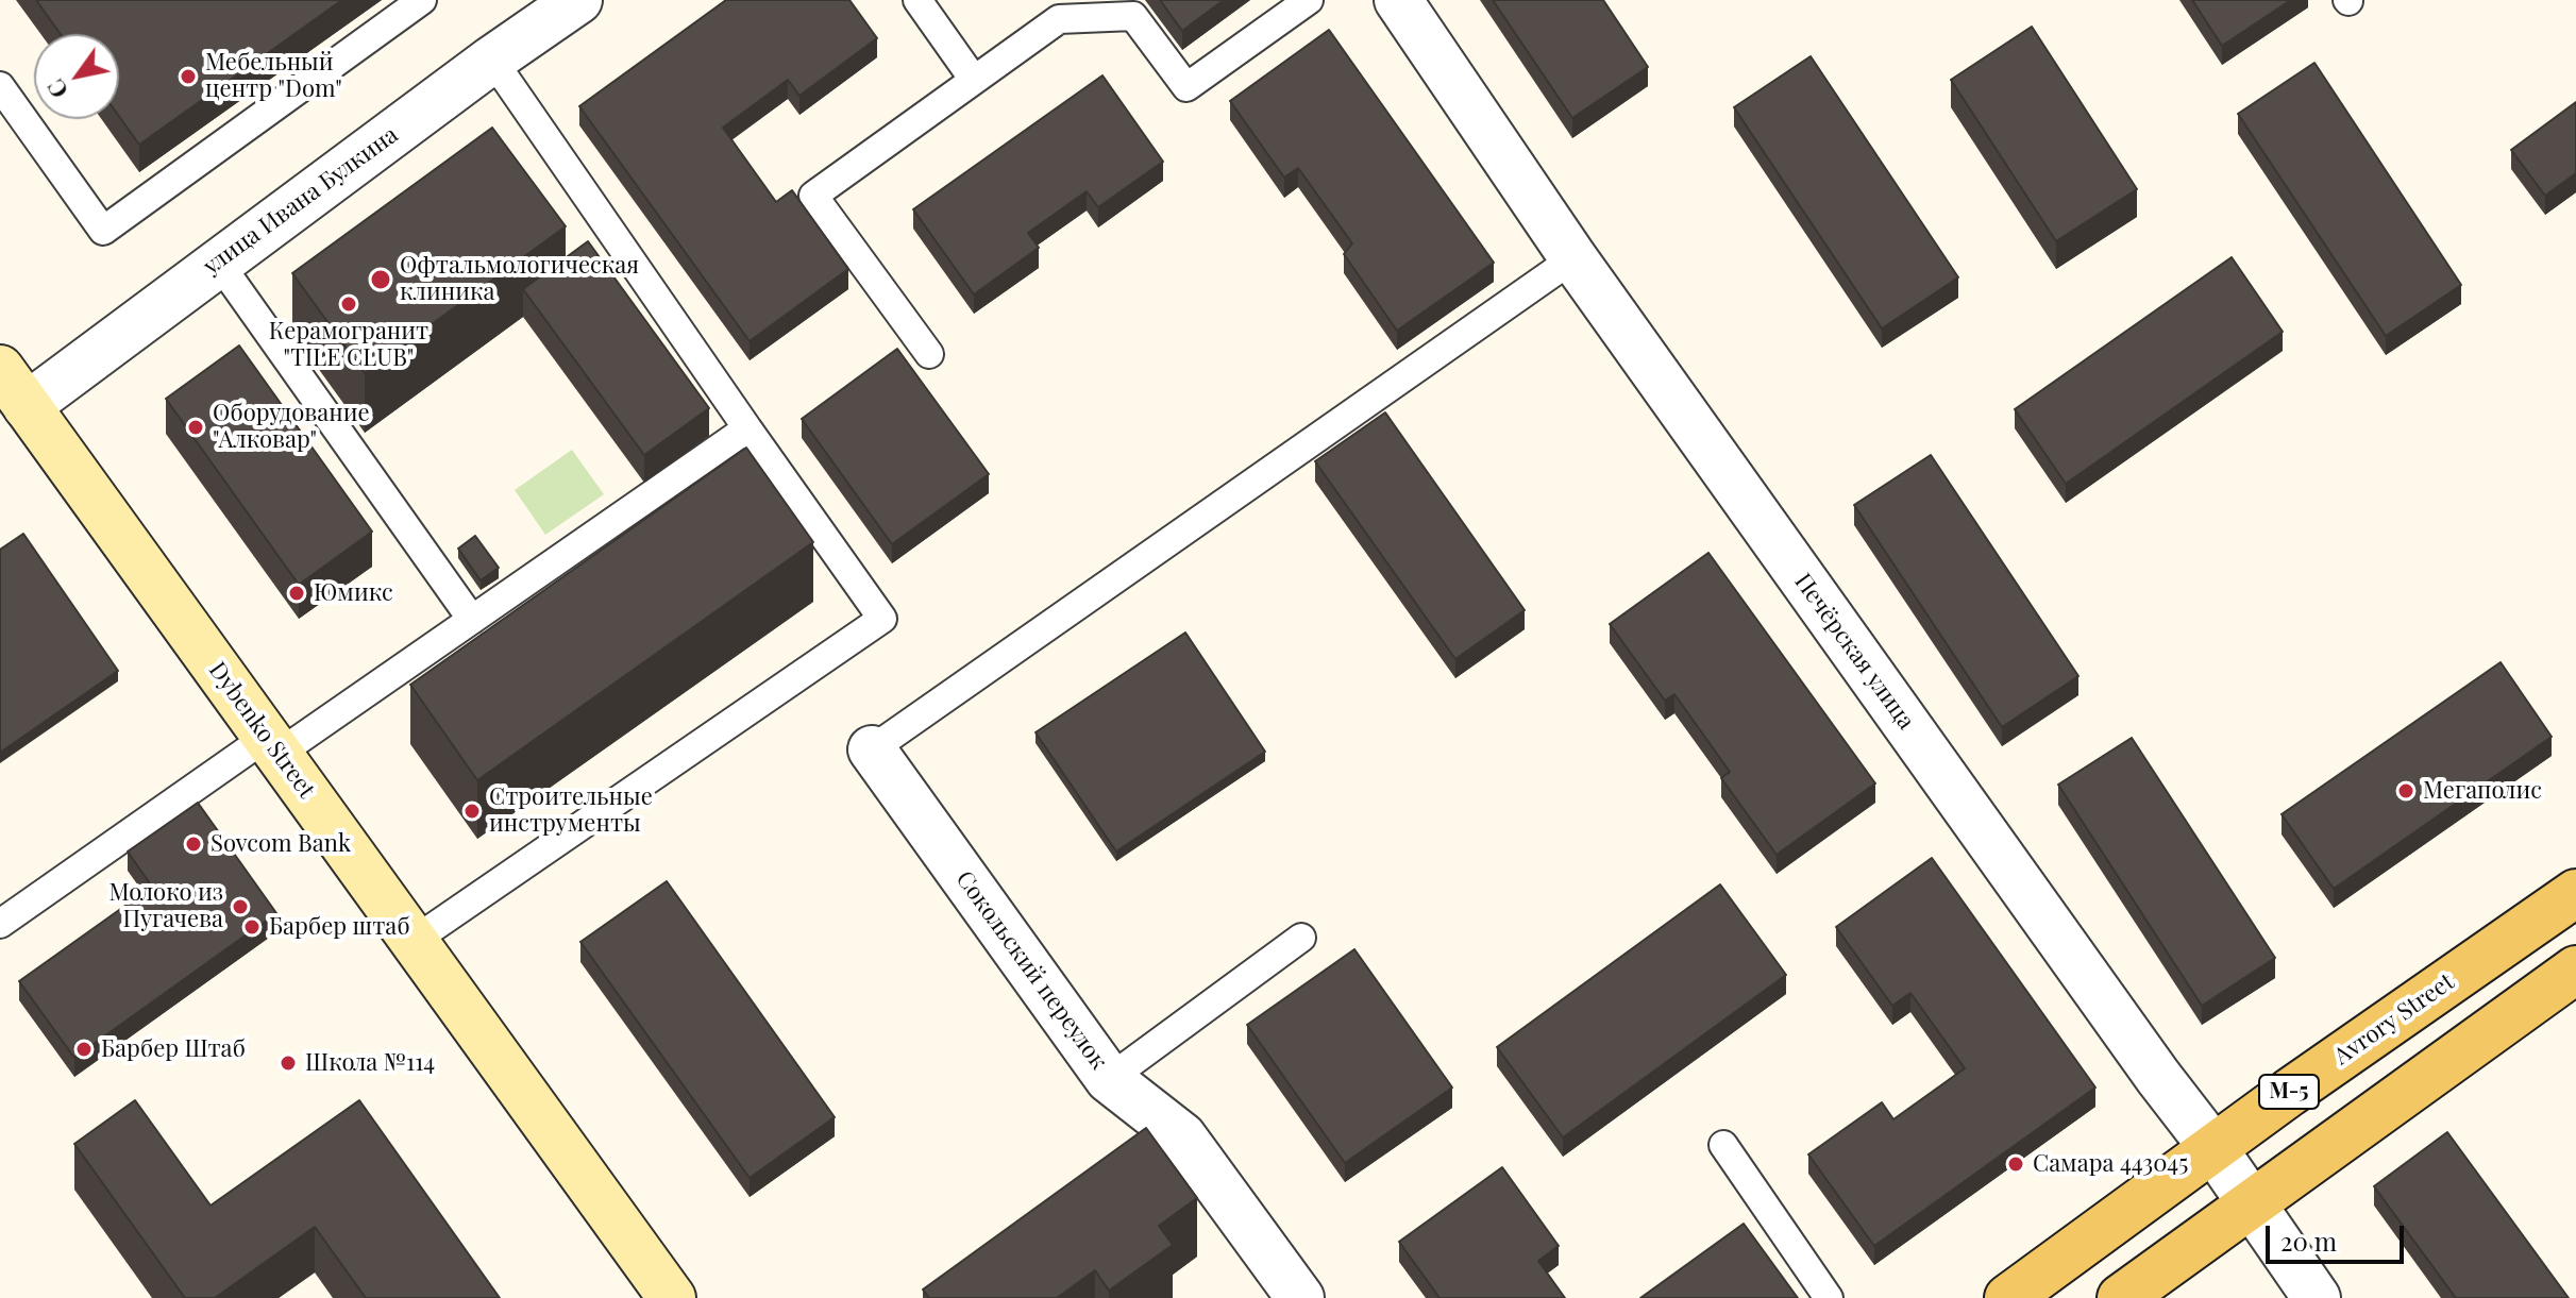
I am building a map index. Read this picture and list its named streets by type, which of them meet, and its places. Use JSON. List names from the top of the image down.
{
  "streets": {
    "main road": ["Dybenko Street", "Avrory Street", "М-5"],
    "street": ["улица Ивана Булкина", "Печёрская улица", "Сокольский переулок"]
  },
  "crossings": [
    ["улица Ивана Булкина", "Dybenko Street"],
    ["Печёрская улица", "Avrory Street"]
  ],
  "places": [
    "Мебельный центр \"Dom\"",
    "Офтальмологическая клиника",
    "Керамогранит \"TILE CLUB\"",
    "Оборудование \"Алковар\"",
    "Юмикс",
    "Мегаполис",
    "Строительные инструменты",
    "Sovcom Bank",
    "Молоко из Пугачева",
    "Барбер штаб",
    "Барбер Штаб",
    "Школа №114",
    "Самара 443045"
  ],
  "scale_bar": "20 m",
  "north": "bottom left"
}
